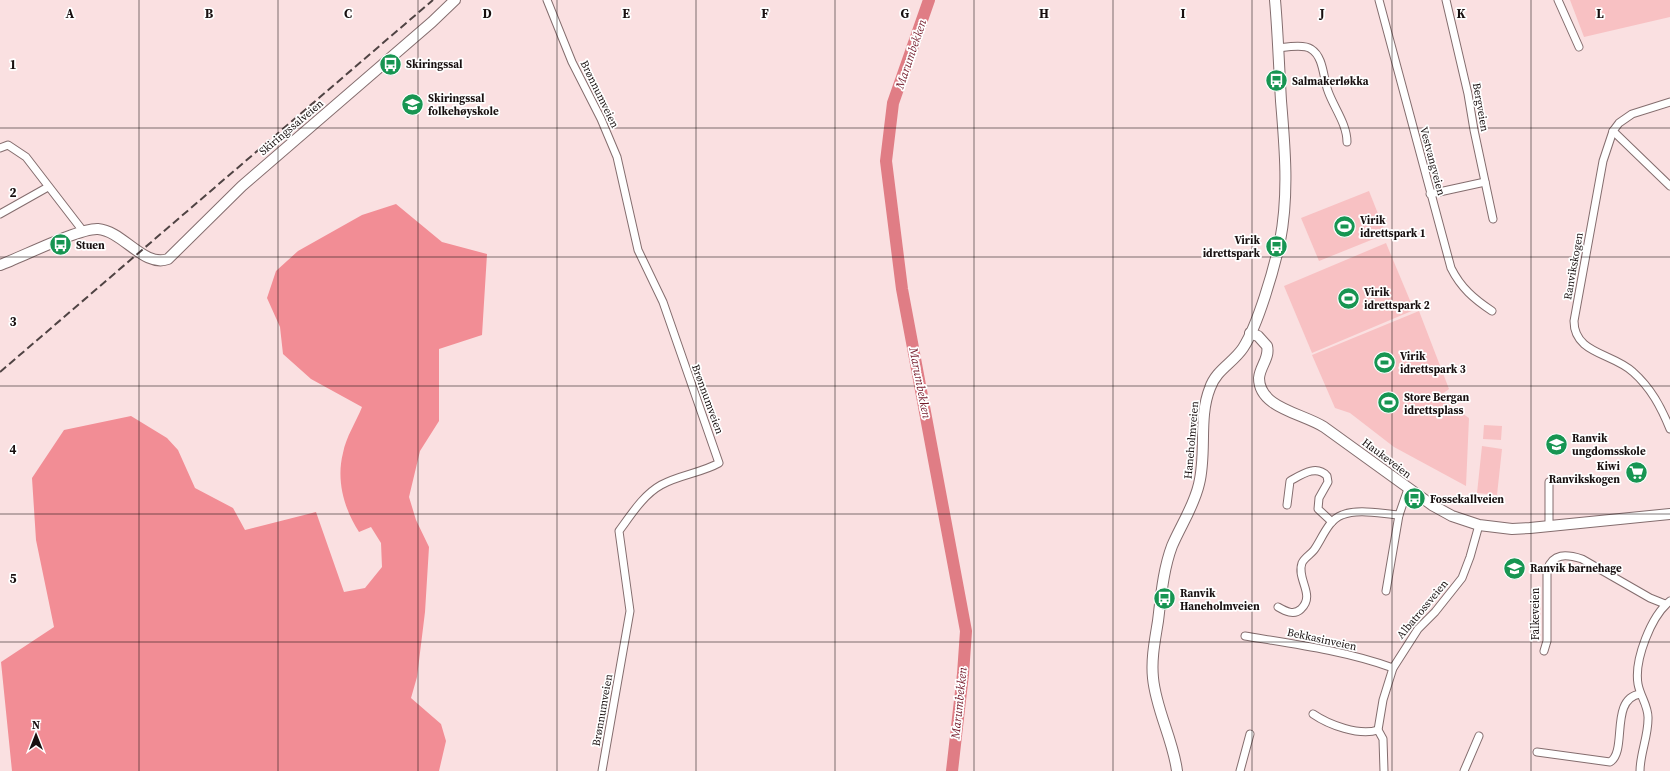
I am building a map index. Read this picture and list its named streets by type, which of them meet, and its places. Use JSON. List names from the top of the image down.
{
  "streets": {
    "main road": ["Skiringssalveien", "Haneholmveien", "Haukeveien"],
    "street": [
      "Brønnumveien",
      "Bergveien",
      "Vestvangveien",
      "Ranvikskogen",
      "Albatrossveien",
      "Falkeveien",
      "Bekkasinveien"
    ]
  },
  "crossings": [
    ["Haneholmveien", "Haukeveien"],
    ["Haukeveien", "Albatrossveien"],
    ["Albatrossveien", "Bekkasinveien"]
  ],
  "water": ["Marumbekken"],
  "places": {
    "bus stop": [
      "Skiringssal",
      "Salmakerløkka",
      "Stuen",
      "Virik idrettspark",
      "Fossekallveien",
      "Ranvik Haneholmveien"
    ],
    "school or university": ["Skiringssal folkehøyskole", "Ranvik ungdomsskole", "Ranvik barnehage"],
    "sports": [
      "Virik idrettspark 1",
      "Virik idrettspark 2",
      "Virik idrettspark 3",
      "Store Bergan idrettsplass"
    ],
    "supermarket": ["Kiwi Ranvikskogen"]
  },
  "north": "top",
  "grid": {
    "columns": [
      "A",
      "B",
      "C",
      "D",
      "E",
      "F",
      "G",
      "H",
      "I",
      "J",
      "K",
      "L"
    ],
    "rows": [
      "1",
      "2",
      "3",
      "4",
      "5"
    ]
  }
}
